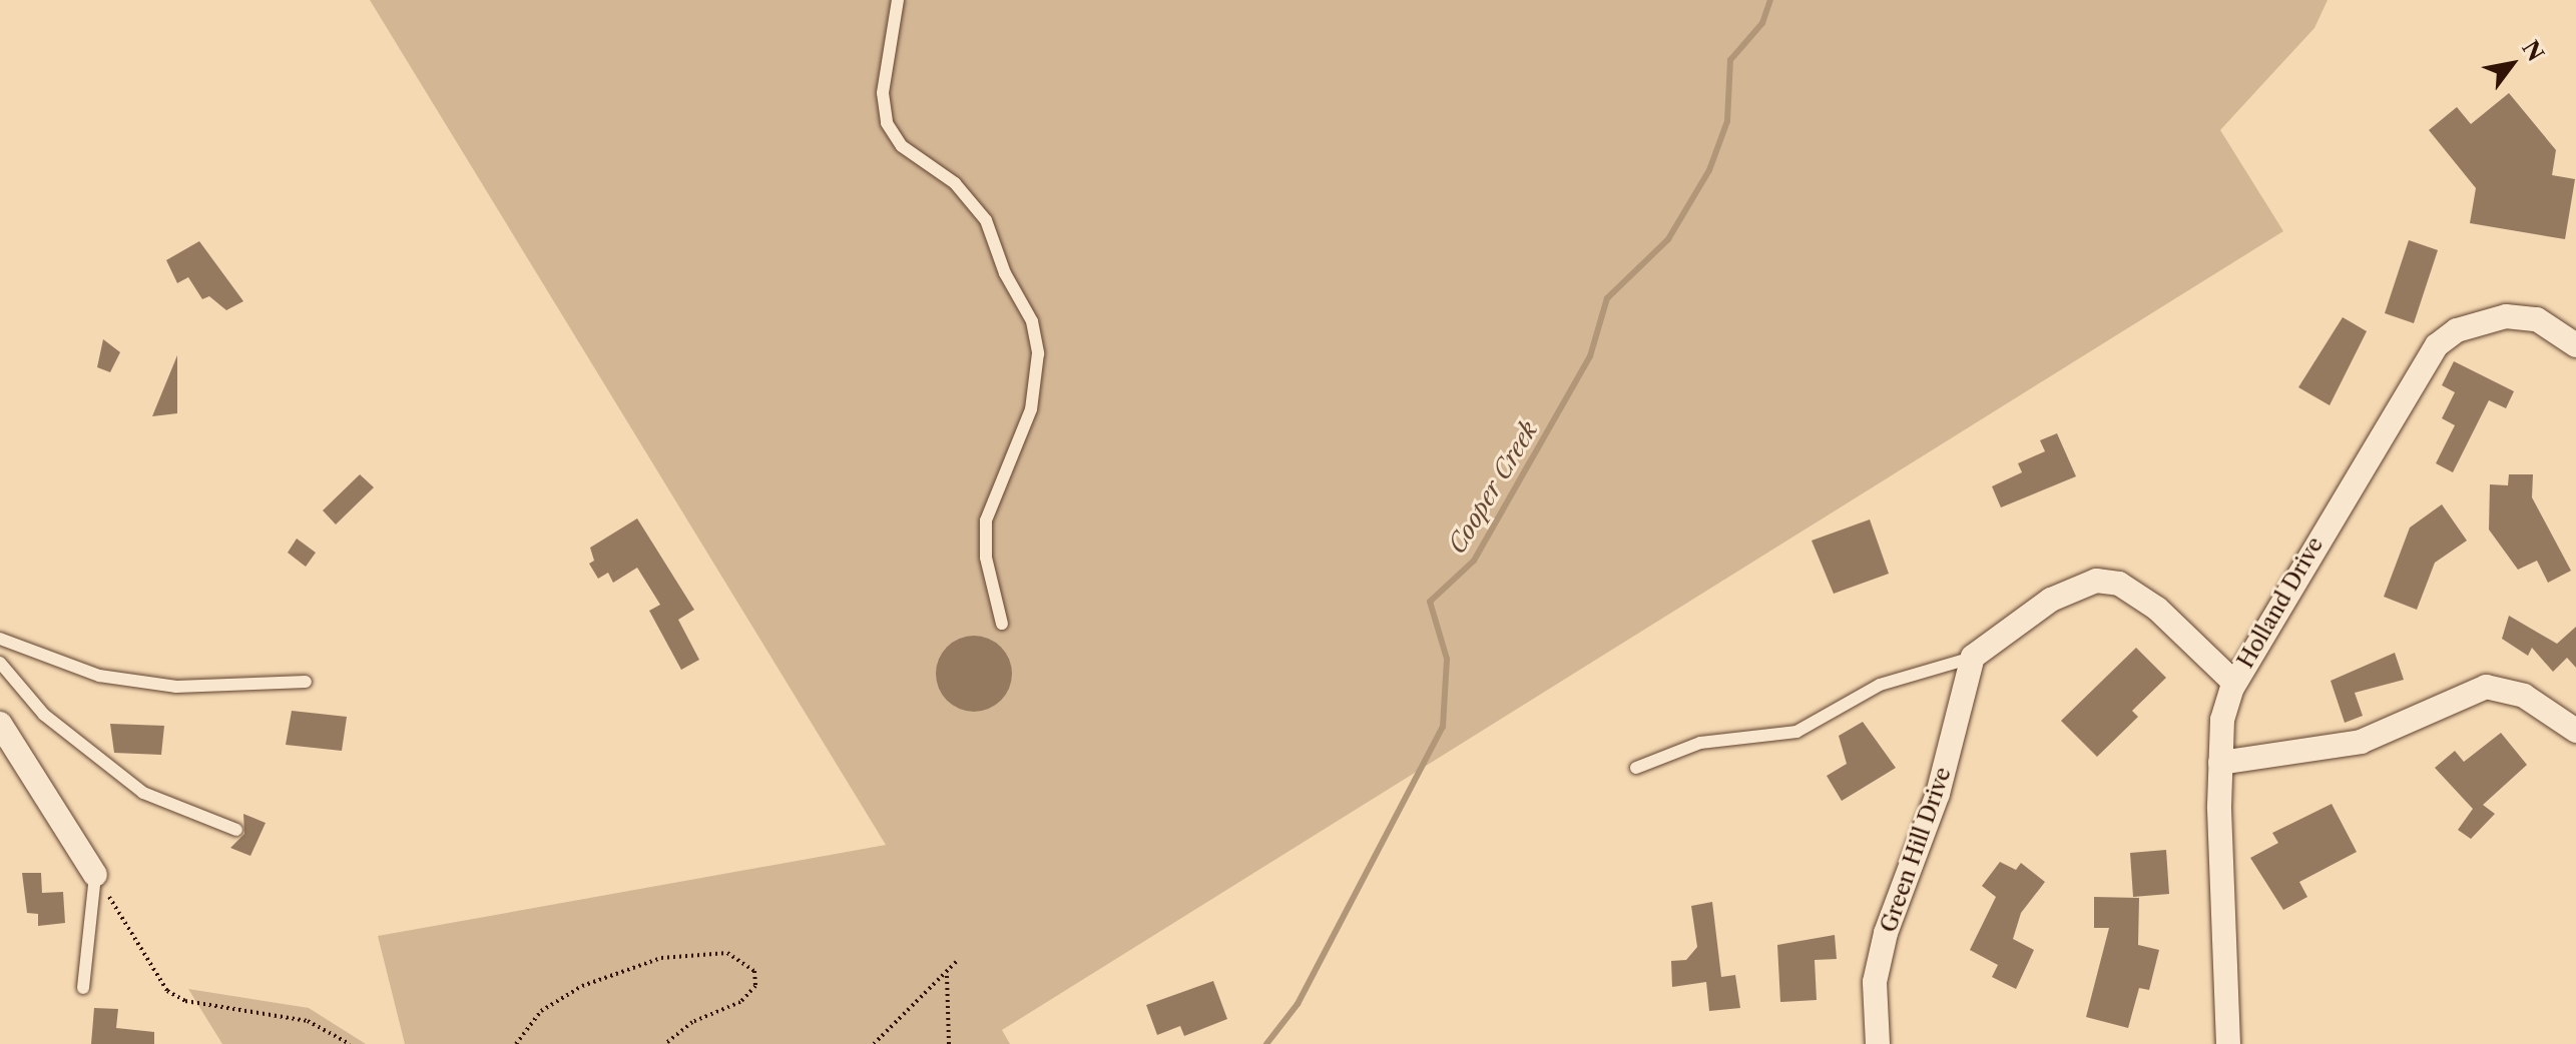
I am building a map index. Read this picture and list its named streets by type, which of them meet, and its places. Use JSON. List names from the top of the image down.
{
  "streets": {
    "street": ["Holland Drive", "Green Hill Drive"]
  },
  "water": ["Cooper Creek"],
  "north": "top right"
}
